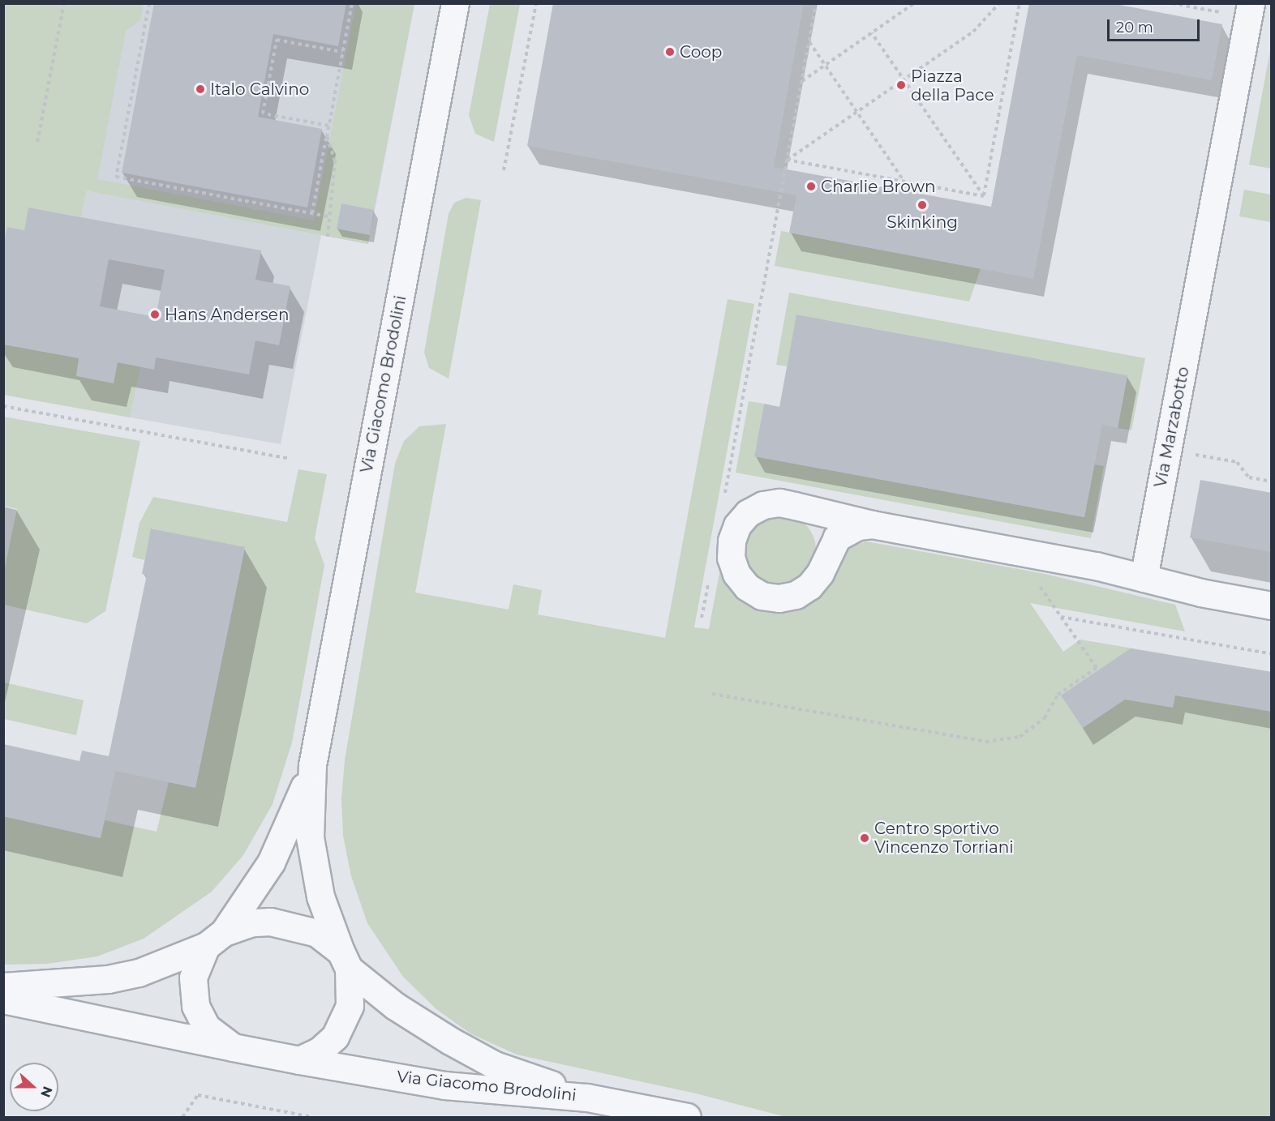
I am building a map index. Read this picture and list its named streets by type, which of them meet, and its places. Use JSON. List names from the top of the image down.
{
  "streets": {
    "street": ["Via Giacomo Brodolini", "Via Marzabotto"]
  },
  "places": [
    "Coop",
    "Piazza della Pace",
    "Italo Calvino",
    "Charlie Brown",
    "Skinking",
    "Hans Andersen",
    "Centro sportivo Vincenzo Torriani"
  ],
  "scale_bar": "20 m",
  "north": "right"
}
